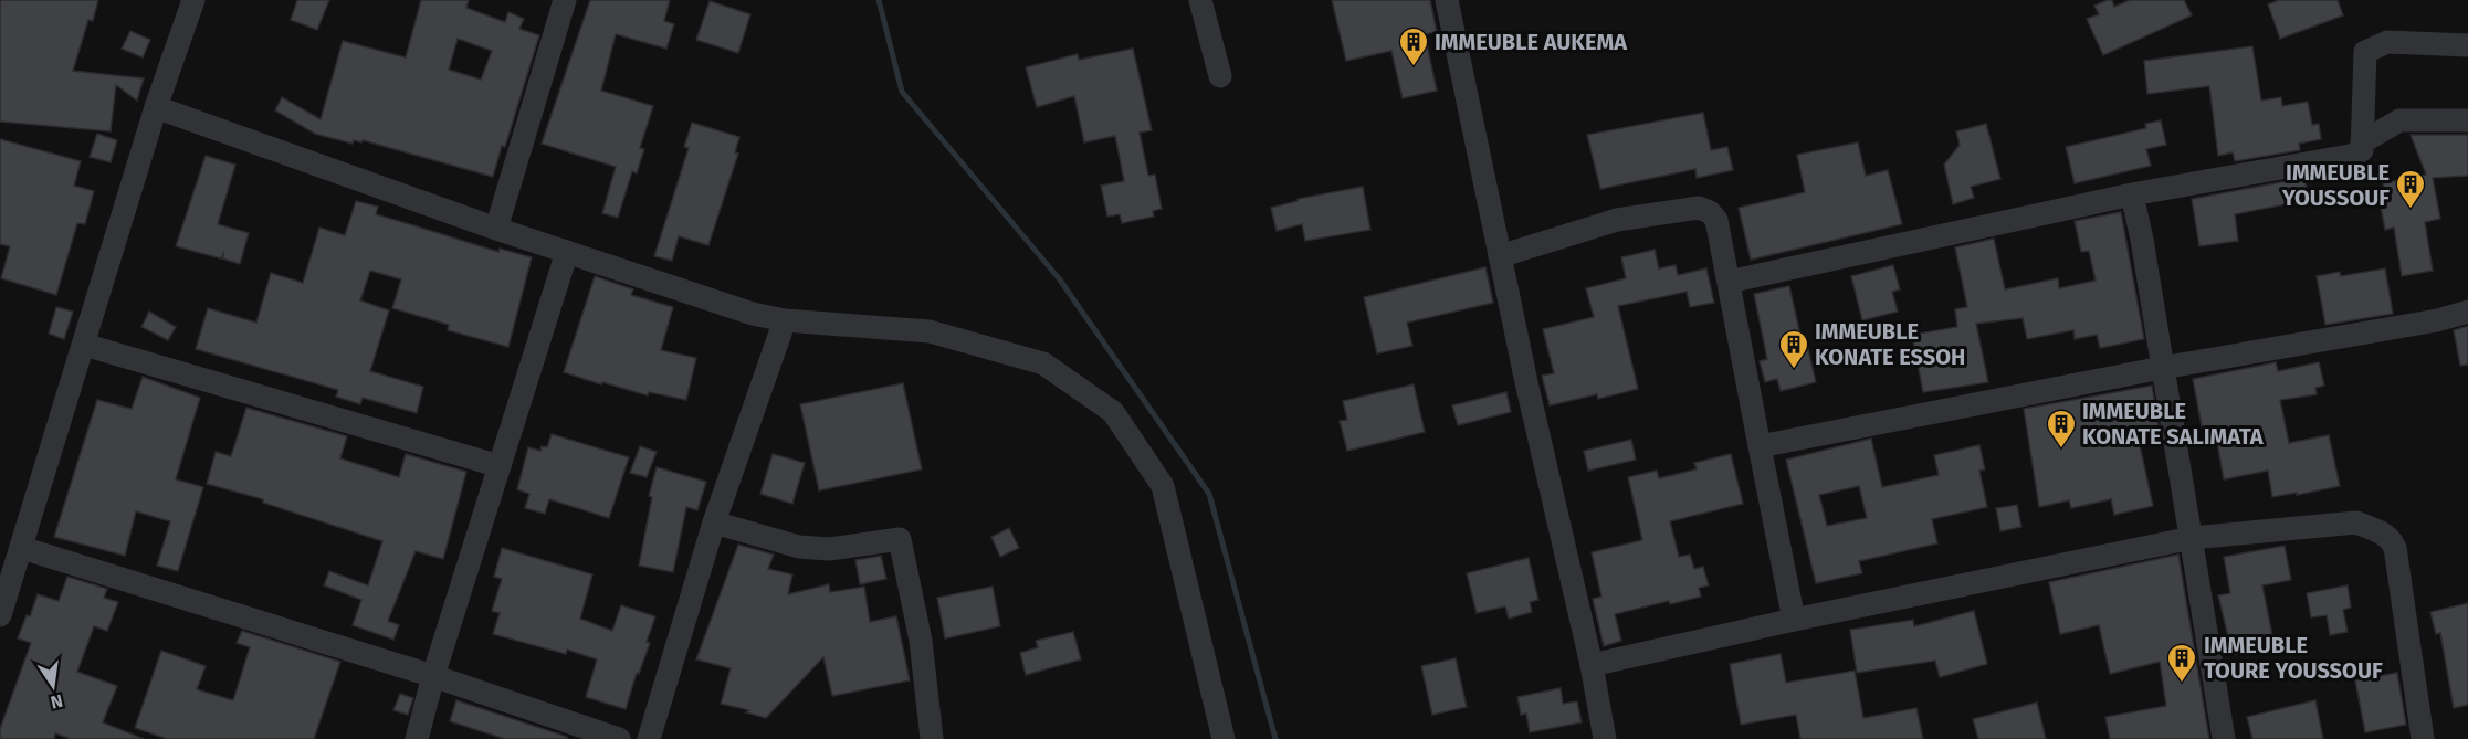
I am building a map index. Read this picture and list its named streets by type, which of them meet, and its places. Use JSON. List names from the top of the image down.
{
  "places": {
    "building": [
      "IMMEUBLE AUKEMA",
      "IMMEUBLE YOUSSOUF",
      "IMMEUBLE KONATE ESSOH",
      "IMMEUBLE KONATE SALIMATA",
      "IMMEUBLE TOURE YOUSSOUF"
    ]
  },
  "north": "bottom"
}
